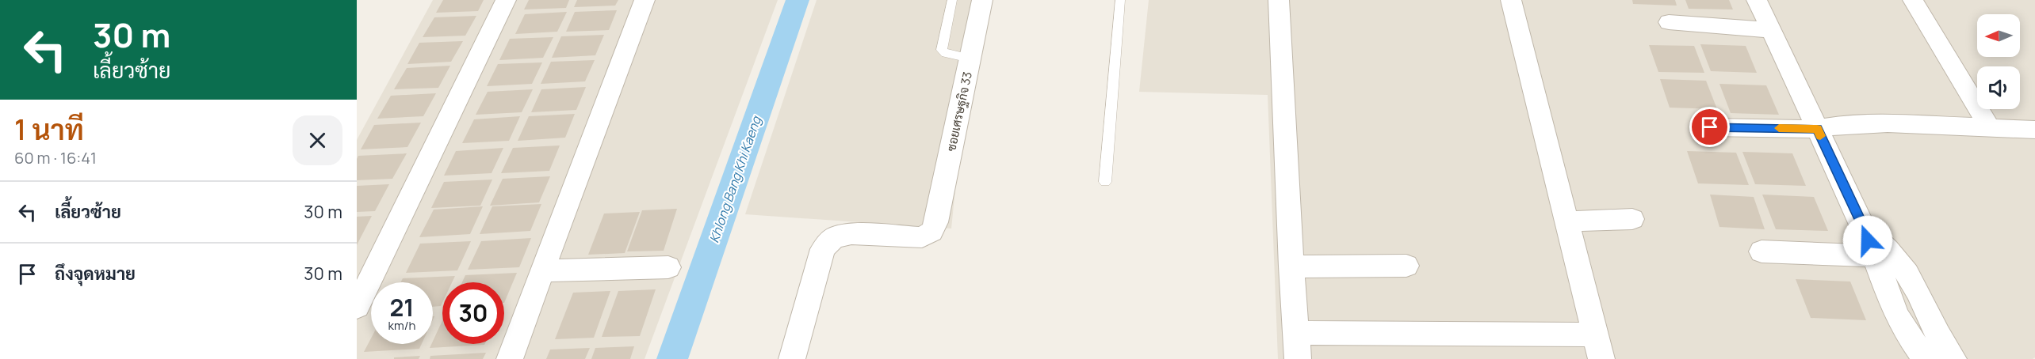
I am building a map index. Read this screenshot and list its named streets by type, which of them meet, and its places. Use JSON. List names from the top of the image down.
{
  "streets": {
    "street": ["ซอยเศรษฐกิจ 33"]
  },
  "water": ["Khlong Bang Khi Kaeng"],
  "north": "left",
  "page": {
    "turn": ["30 m", "เลี้ยวซ้าย"],
    "heading": ["1 นาที", "60 m · 16:41"],
    "list": [
      {
        "name": "เลี้ยวซ้าย",
        "value": "30 m"
      },
      {
        "name": "ถึงจุดหมาย",
        "value": "30 m"
      }
    ],
    "speed": "21 km/h",
    "limit": "30"
  }
}
